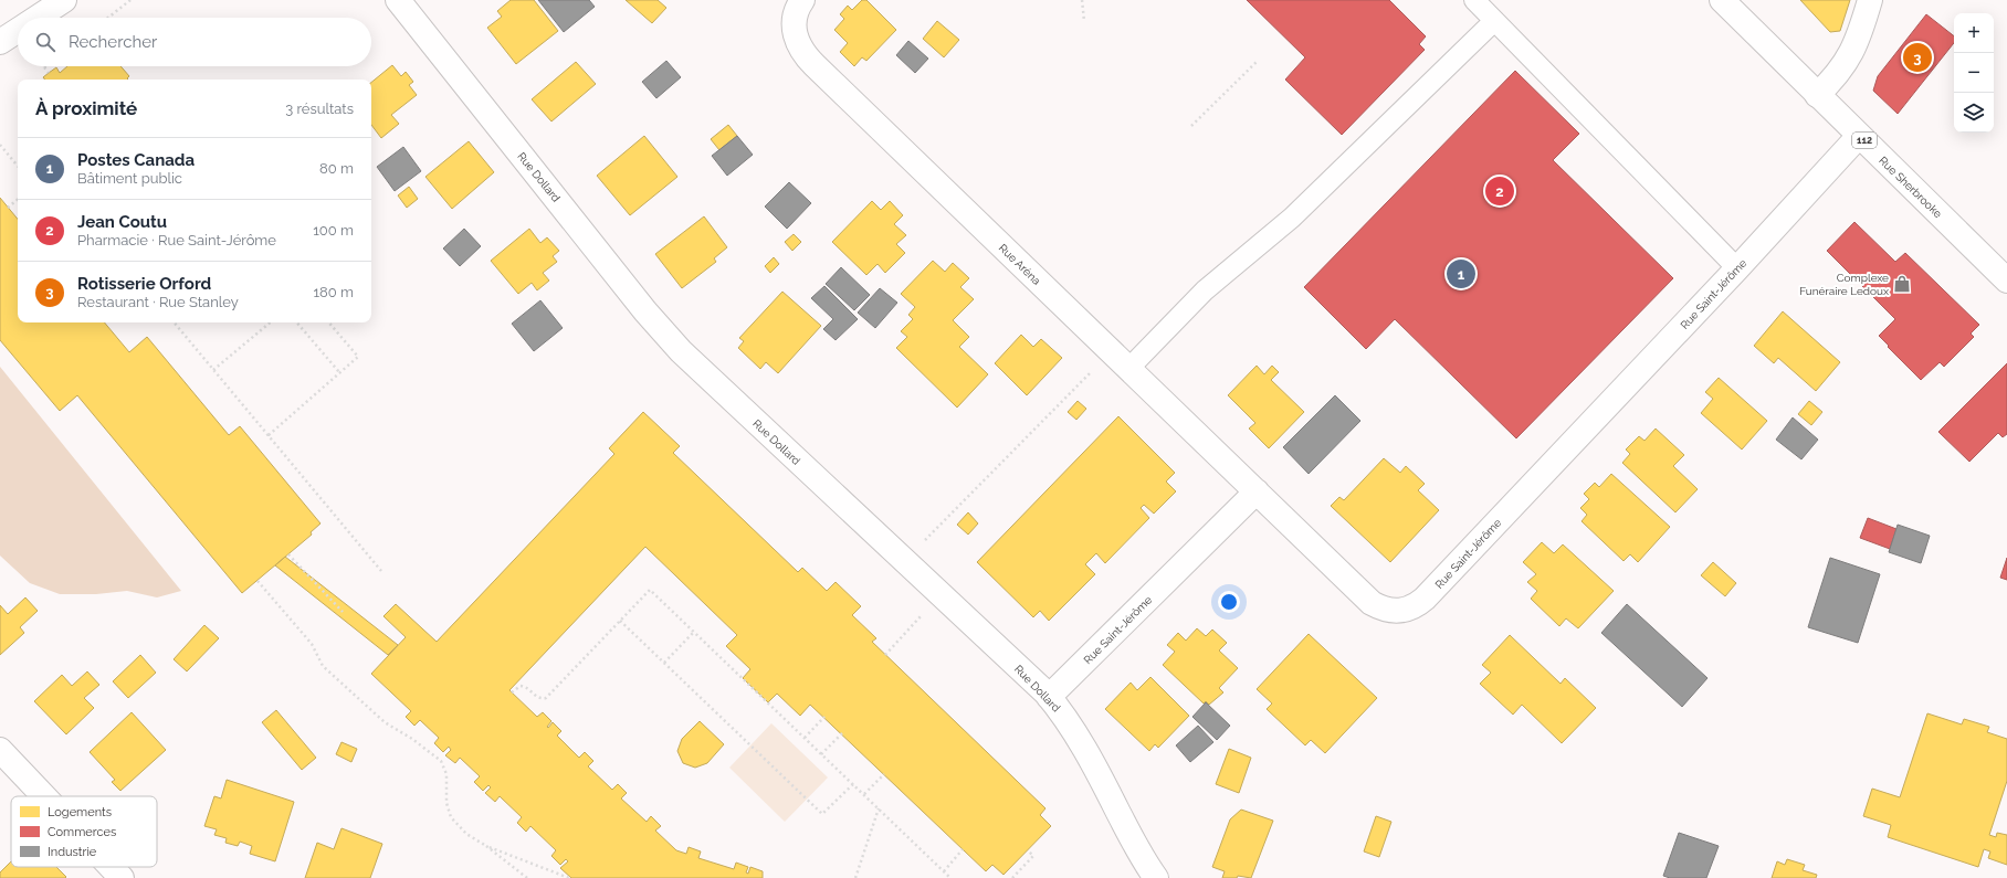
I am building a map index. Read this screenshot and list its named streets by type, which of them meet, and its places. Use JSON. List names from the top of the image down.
{
  "streets": {
    "street": [
      "112",
      "Rue Dollard",
      "Rue Sherbrooke",
      "Rue Aréna",
      "Rue Saint-Jérôme"
    ]
  },
  "crossings": [
    ["Rue Dollard", "Rue Saint-Jérôme"],
    ["Rue Sherbrooke", "Rue Saint-Jérôme"],
    ["Rue Aréna", "Rue Saint-Jérôme"]
  ],
  "places": {
    "shop": ["Complexe Funéraire Ledoux"]
  },
  "legend": ["Logements", "Commerces", "Industrie"],
  "page": {
    "map_buttons": ["+", "−"],
    "search": "Rechercher",
    "pins": ["3", "2", "1"],
    "heading": ["À proximité", "3 résultats"],
    "list": [
      {
        "mark": "1",
        "name": "Postes Canada",
        "note": "Bâtiment public",
        "value": "80 m"
      },
      {
        "mark": "2",
        "name": "Jean Coutu",
        "note": "Pharmacie · Rue Saint-Jérôme",
        "value": "100 m"
      },
      {
        "mark": "3",
        "name": "Rotisserie Orford",
        "note": "Restaurant · Rue Stanley",
        "value": "180 m"
      }
    ]
  }
}
